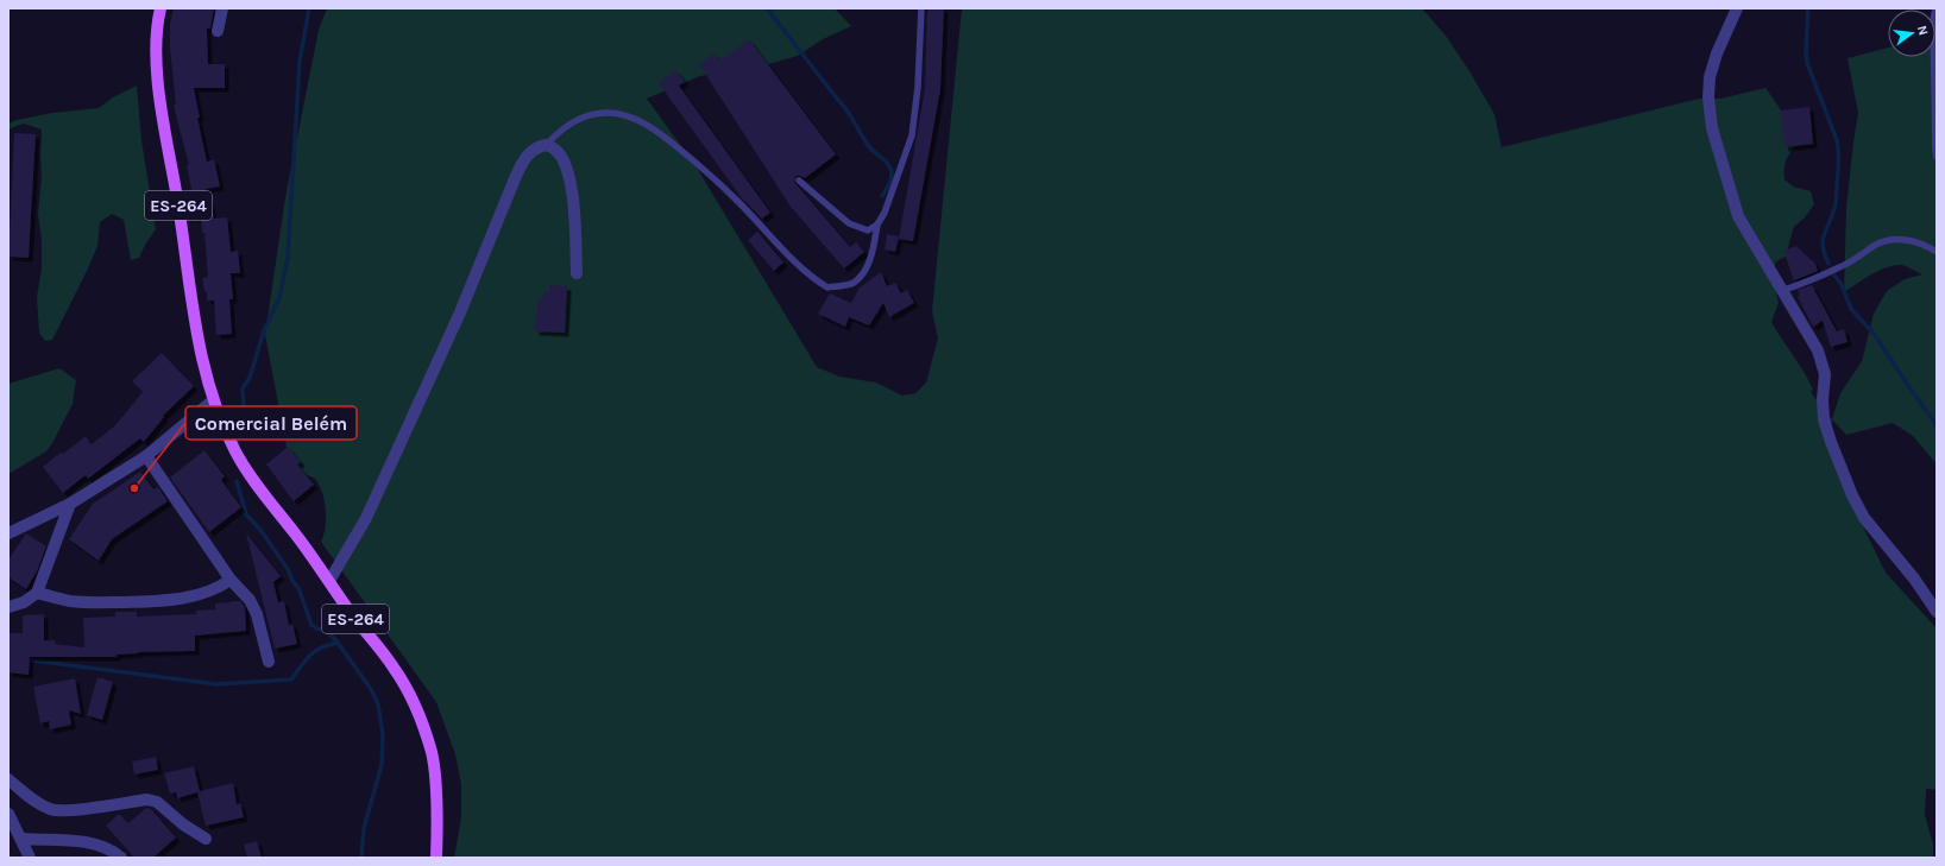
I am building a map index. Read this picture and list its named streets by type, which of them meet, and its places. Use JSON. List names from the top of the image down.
{
  "streets": {
    "main road": ["ES-264"]
  },
  "places": ["Comercial Belém"],
  "north": "right"
}
